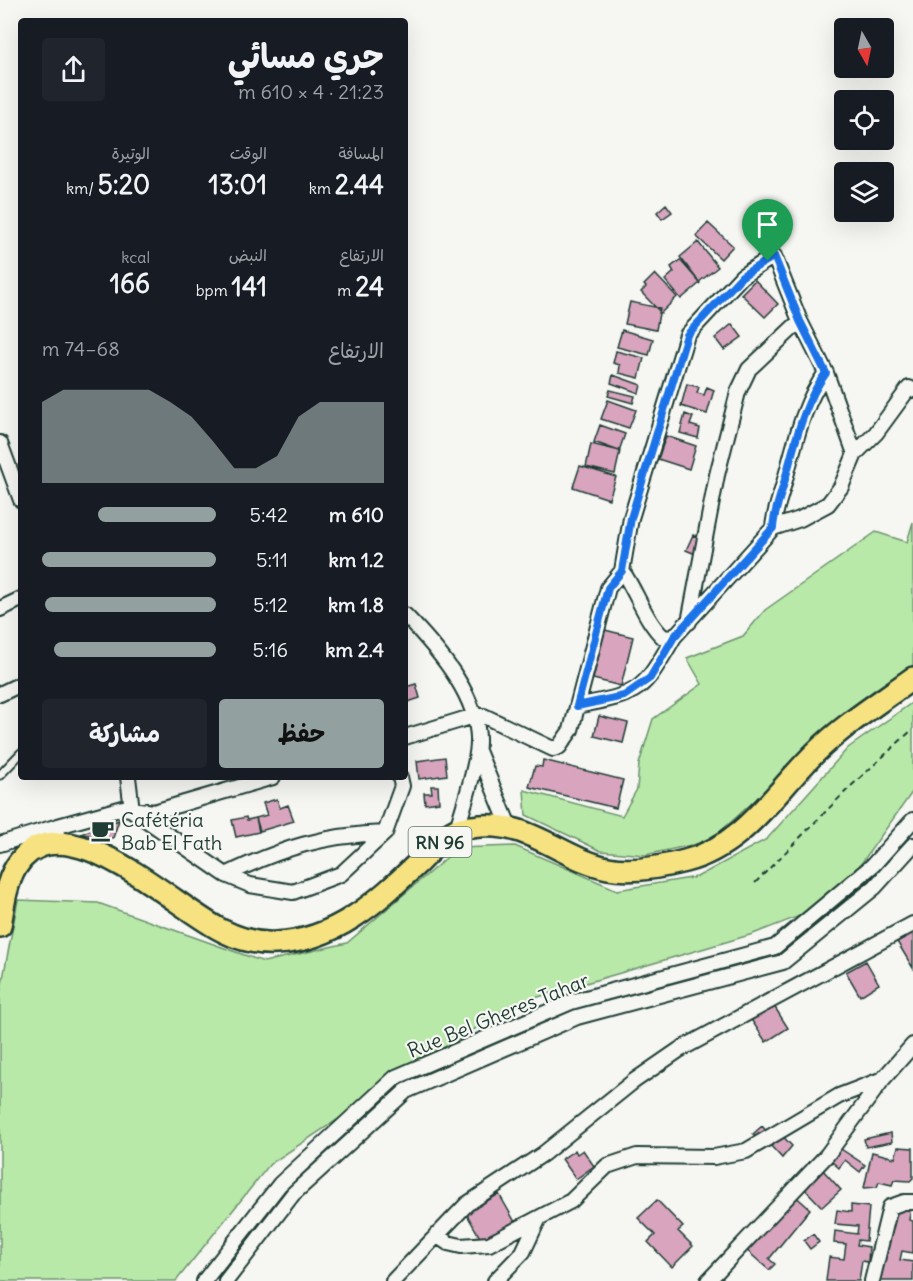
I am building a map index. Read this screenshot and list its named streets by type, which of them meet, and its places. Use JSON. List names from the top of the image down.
{
  "streets": {
    "main road": ["RN 96"],
    "street": ["Rue Bel Gheres Tahar"]
  },
  "places": {
    "cafe": ["Cafétéria Bab El Fath"]
  },
  "north": "bottom",
  "page": {
    "heading": ["جري مسائي", "21:23 · 4 × 610 m"],
    "stats": [
      ["المسافة", "2.44 km"],
      ["الوقت", "13:01"],
      ["الوتيرة", "5:20 /km"],
      ["الارتفاع", "24 m"],
      ["النبض", "141 bpm"],
      ["kcal", "166"]
    ],
    "chart": ["الارتفاع", "68–74 m"],
    "list": [
      {
        "name": "610 m",
        "note": "5:42"
      },
      {
        "name": "1.2 km",
        "note": "5:11"
      },
      {
        "name": "1.8 km",
        "note": "5:12"
      },
      {
        "name": "2.4 km",
        "note": "5:16"
      }
    ],
    "buttons": ["حفظ", "مشاركة"]
  }
}
